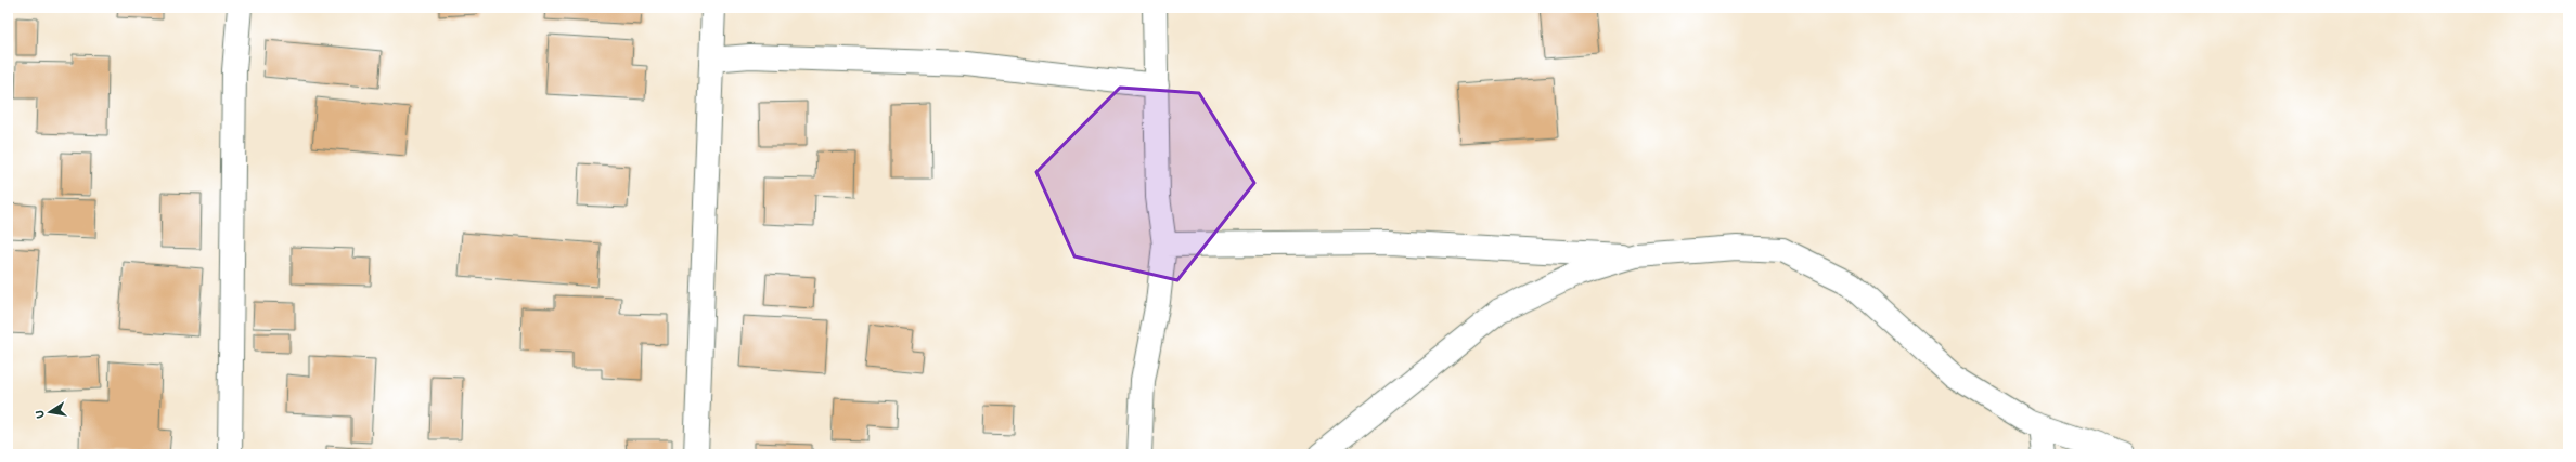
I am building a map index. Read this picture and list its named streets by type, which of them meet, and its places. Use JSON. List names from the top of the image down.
{
  "north": "left"
}
